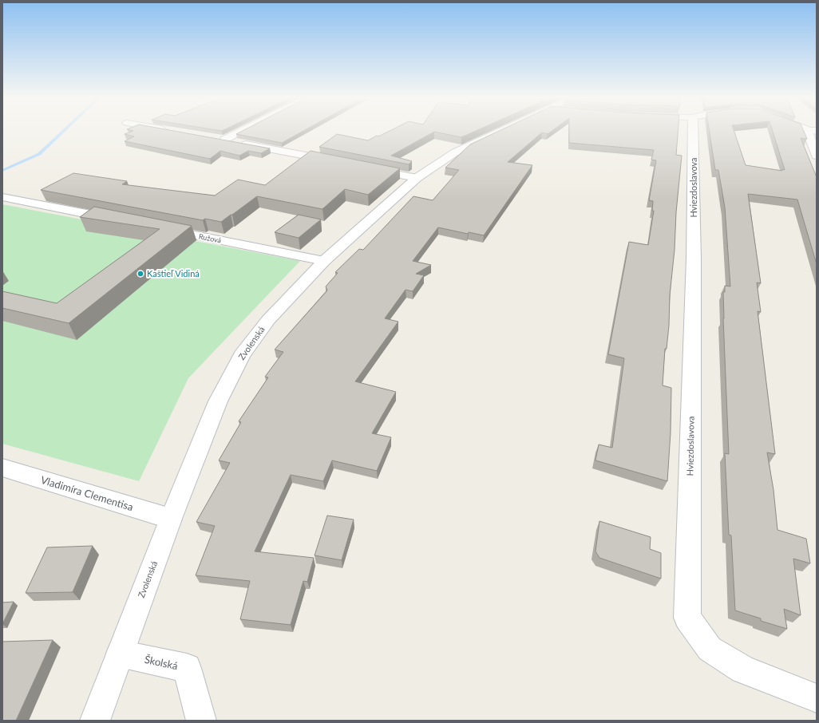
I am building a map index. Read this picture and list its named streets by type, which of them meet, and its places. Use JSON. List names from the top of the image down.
{
  "streets": {
    "street": [
      "Hviezdoslavova",
      "Ružová",
      "Zvolenská",
      "Vladimíra Clementisa",
      "Školská"
    ]
  },
  "crossings": [
    ["Ružová", "Zvolenská"],
    ["Zvolenská", "Vladimíra Clementisa"],
    ["Zvolenská", "Školská"]
  ],
  "places": ["Kaštieľ Vidiná"]
}
